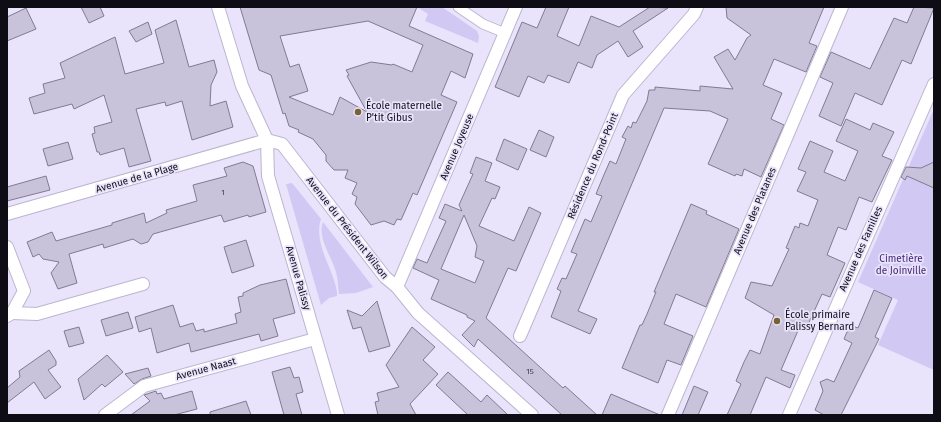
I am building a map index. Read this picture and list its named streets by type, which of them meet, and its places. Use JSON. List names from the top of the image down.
{
  "streets": {
    "street": [
      "Avenue Joyeuse",
      "Résidence du Rond-Point",
      "Avenue de la Plage",
      "Avenue des Platanes",
      "Avenue du Président Wilson",
      "Avenue des Familles",
      "Avenue Palissy",
      "Avenue Naast"
    ]
  },
  "crossings": [
    ["Avenue Joyeuse", "Avenue du Président Wilson"],
    ["Avenue de la Plage", "Avenue du Président Wilson"],
    ["Avenue de la Plage", "Avenue Palissy"],
    ["Avenue du Président Wilson", "Avenue Palissy"],
    ["Avenue Palissy", "Avenue Naast"]
  ],
  "parks": ["Cimetière de Joinville"],
  "places": ["École maternelle P'tit Gibus", "École primaire Palissy Bernard"],
  "house_numbers": ["1", "15"]
}
